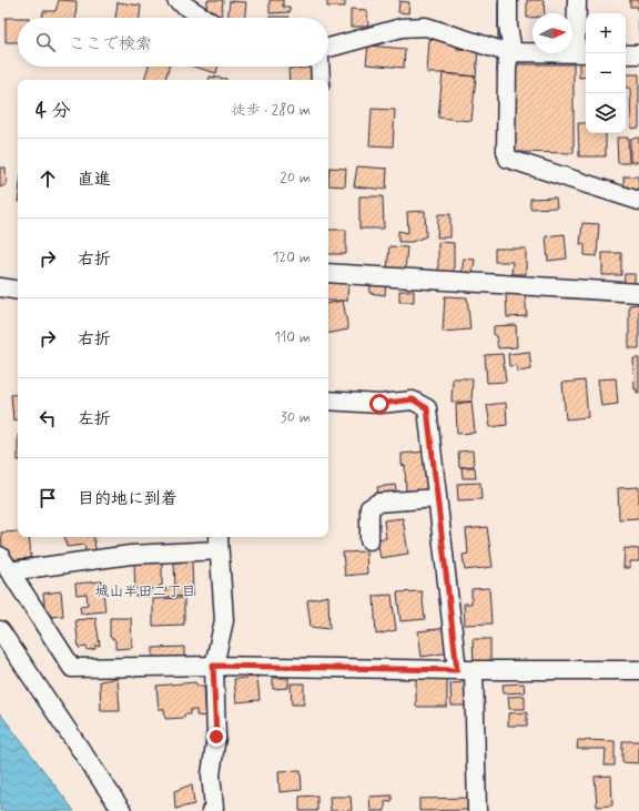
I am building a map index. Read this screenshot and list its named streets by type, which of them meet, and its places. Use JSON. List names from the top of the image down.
{
  "districts": ["城山半田二丁目"],
  "north": "right",
  "page": {
    "map_buttons": ["+", "−"],
    "search": "ここで検索",
    "heading": ["4 分", "徒歩 · 280 m"],
    "list": [
      ["直進", "20 m"],
      ["右折", "120 m"],
      ["右折", "110 m"],
      ["左折", "30 m"],
      "目的地に到着"
    ]
  }
}
